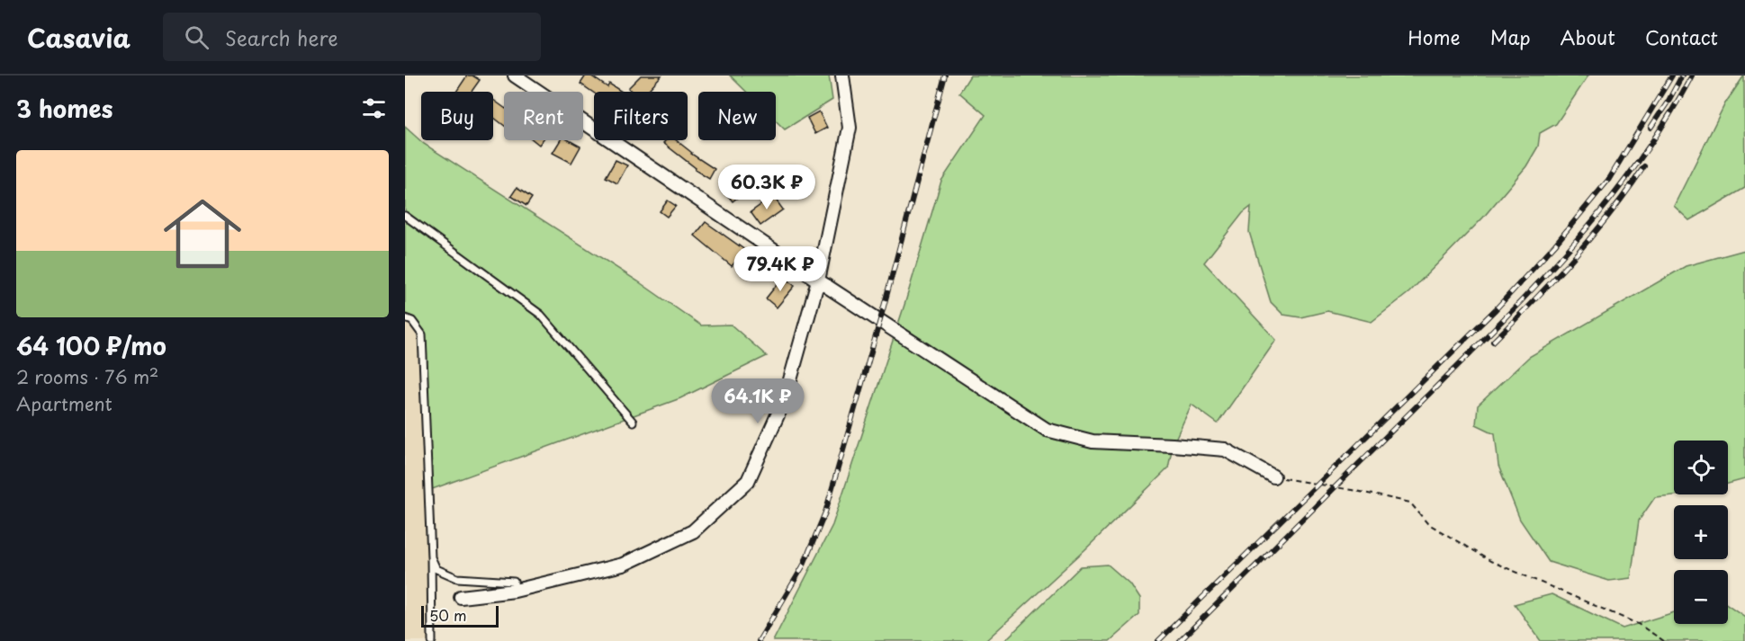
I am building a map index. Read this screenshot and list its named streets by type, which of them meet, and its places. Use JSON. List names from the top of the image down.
{
  "scale_bar": "50 m",
  "page": {
    "header": "Casavia",
    "search": "Search here",
    "nav": [
      "Home",
      "Map",
      "About",
      "Contact"
    ],
    "heading": "3 homes",
    "chip": [
      "Buy",
      "Rent",
      "Filters",
      "New"
    ],
    "list": [
      {
        "name": "64 100 ₽/mo",
        "note": "2 rooms · 76 m² · Apartment"
      }
    ],
    "price": ["60.3K ₽", "79.4K ₽", "64.1K ₽"],
    "map_buttons": ["+", "−"],
    "scale": "50 m"
  }
}
